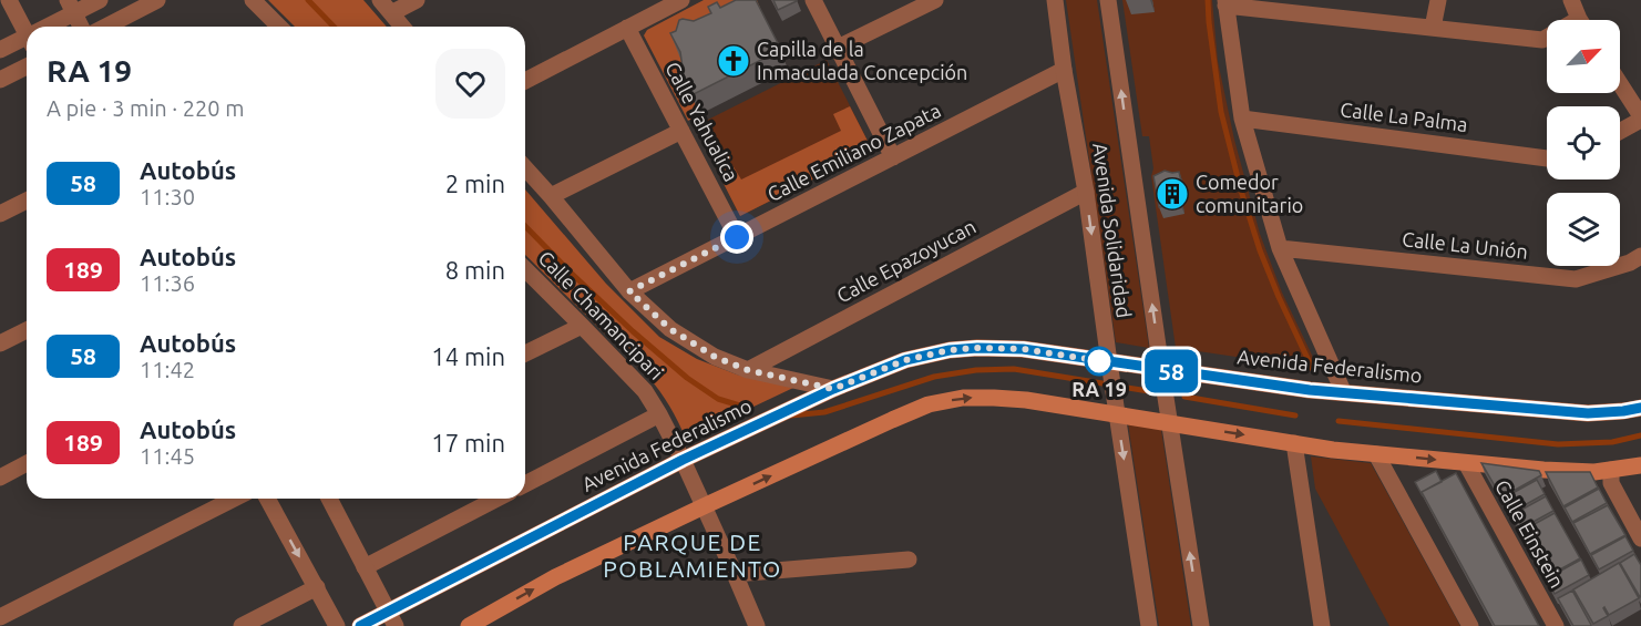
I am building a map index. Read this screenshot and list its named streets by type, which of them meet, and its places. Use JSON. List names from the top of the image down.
{
  "streets": {
    "main road": ["Avenida Federalismo"],
    "street": [
      "Calle La Palma",
      "Calle Yahualica",
      "Calle Emiliano Zapata",
      "Avenida Solidaridad",
      "Calle La Unión",
      "Calle Epazoyucan",
      "Calle Chamancipari",
      "Calle Einstein"
    ]
  },
  "crossings": [
    ["Calle Yahualica", "Calle Emiliano Zapata"],
    ["Calle Emiliano Zapata", "Avenida Solidaridad"],
    ["Avenida Solidaridad", "Calle Epazoyucan"],
    ["Avenida Solidaridad", "Avenida Federalismo"],
    ["Calle Chamancipari", "Avenida Federalismo"]
  ],
  "districts": ["PARQUE DE POBLAMIENTO"],
  "places": {
    "church": ["Capilla de la Inmaculada Concepción"],
    "building": ["Comedor comunitario"],
    "other": ["RA 19"]
  },
  "lines": ["bus line 58"],
  "north": "top right",
  "page": {
    "on_map": "58",
    "heading": ["RA 19", "A pie · 3 min · 220 m"],
    "list": [
      {
        "mark": "58",
        "name": "Autobús",
        "note": "11:30",
        "value": "2 min"
      },
      {
        "mark": "189",
        "name": "Autobús",
        "note": "11:36",
        "value": "8 min"
      },
      {
        "mark": "58",
        "name": "Autobús",
        "note": "11:42",
        "value": "14 min"
      },
      {
        "mark": "189",
        "name": "Autobús",
        "note": "11:45",
        "value": "17 min"
      }
    ]
  }
}
